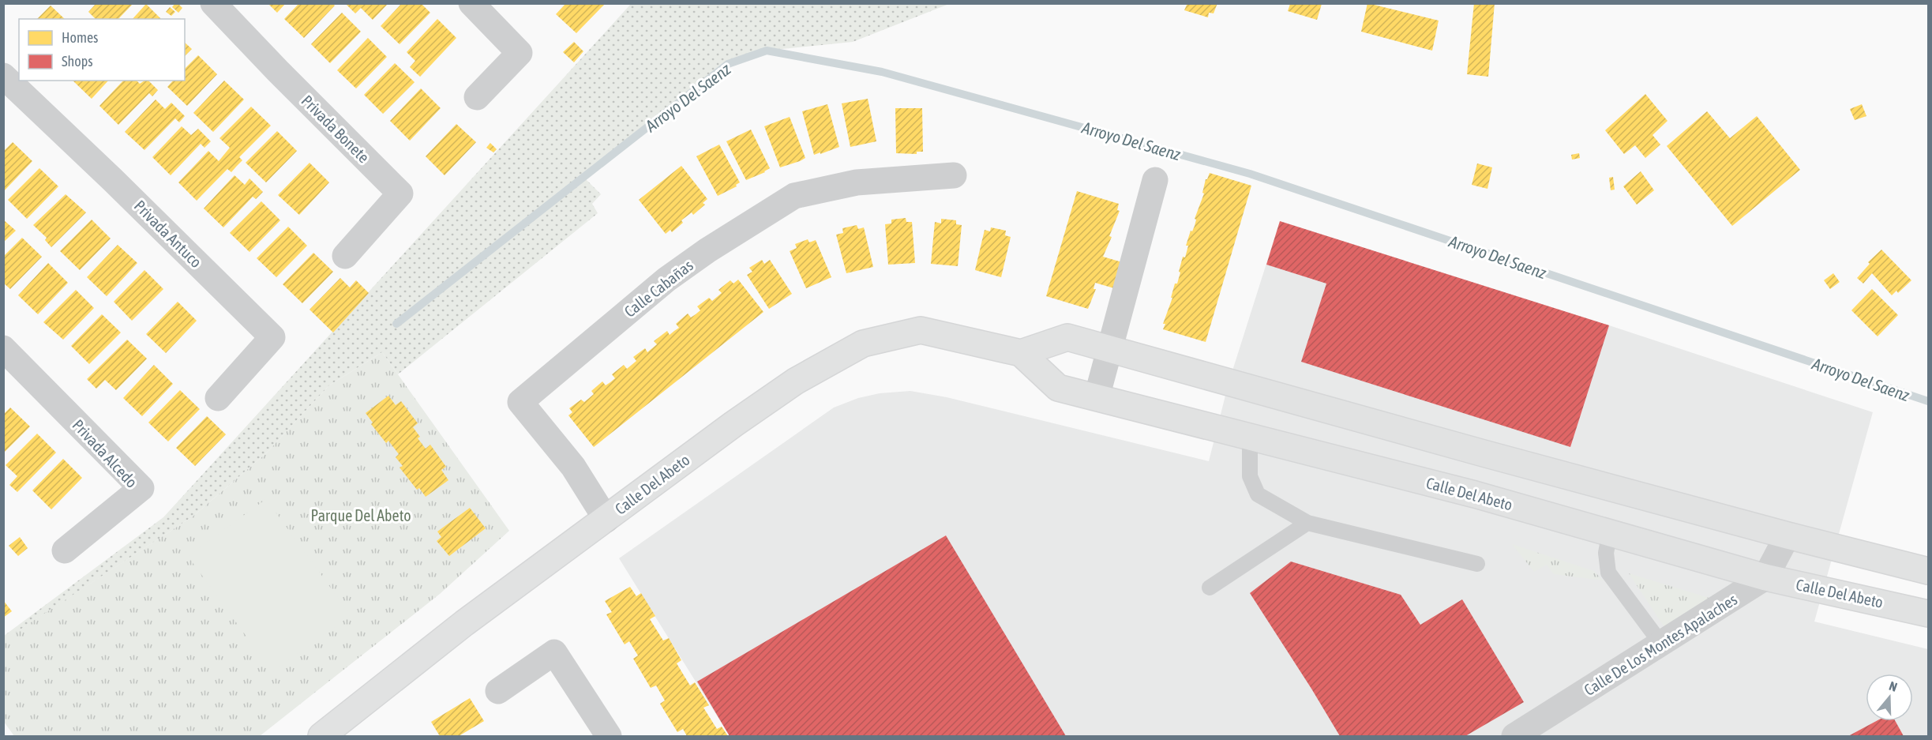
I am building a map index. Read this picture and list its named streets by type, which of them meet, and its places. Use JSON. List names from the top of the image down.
{
  "streets": {
    "main road": ["Calle Del Abeto"],
    "street": [
      "Privada Bonete",
      "Privada Antuco",
      "Calle Cabañas",
      "Privada Alcedo",
      "Calle De Los Montes Apalaches"
    ]
  },
  "crossings": [
    ["Calle Cabañas", "Calle Del Abeto"],
    ["Calle Del Abeto", "Calle De Los Montes Apalaches"]
  ],
  "water": ["Arroyo Del Saenz"],
  "parks": ["Parque Del Abeto"],
  "legend": ["Homes", "Shops"],
  "north": "top"
}
